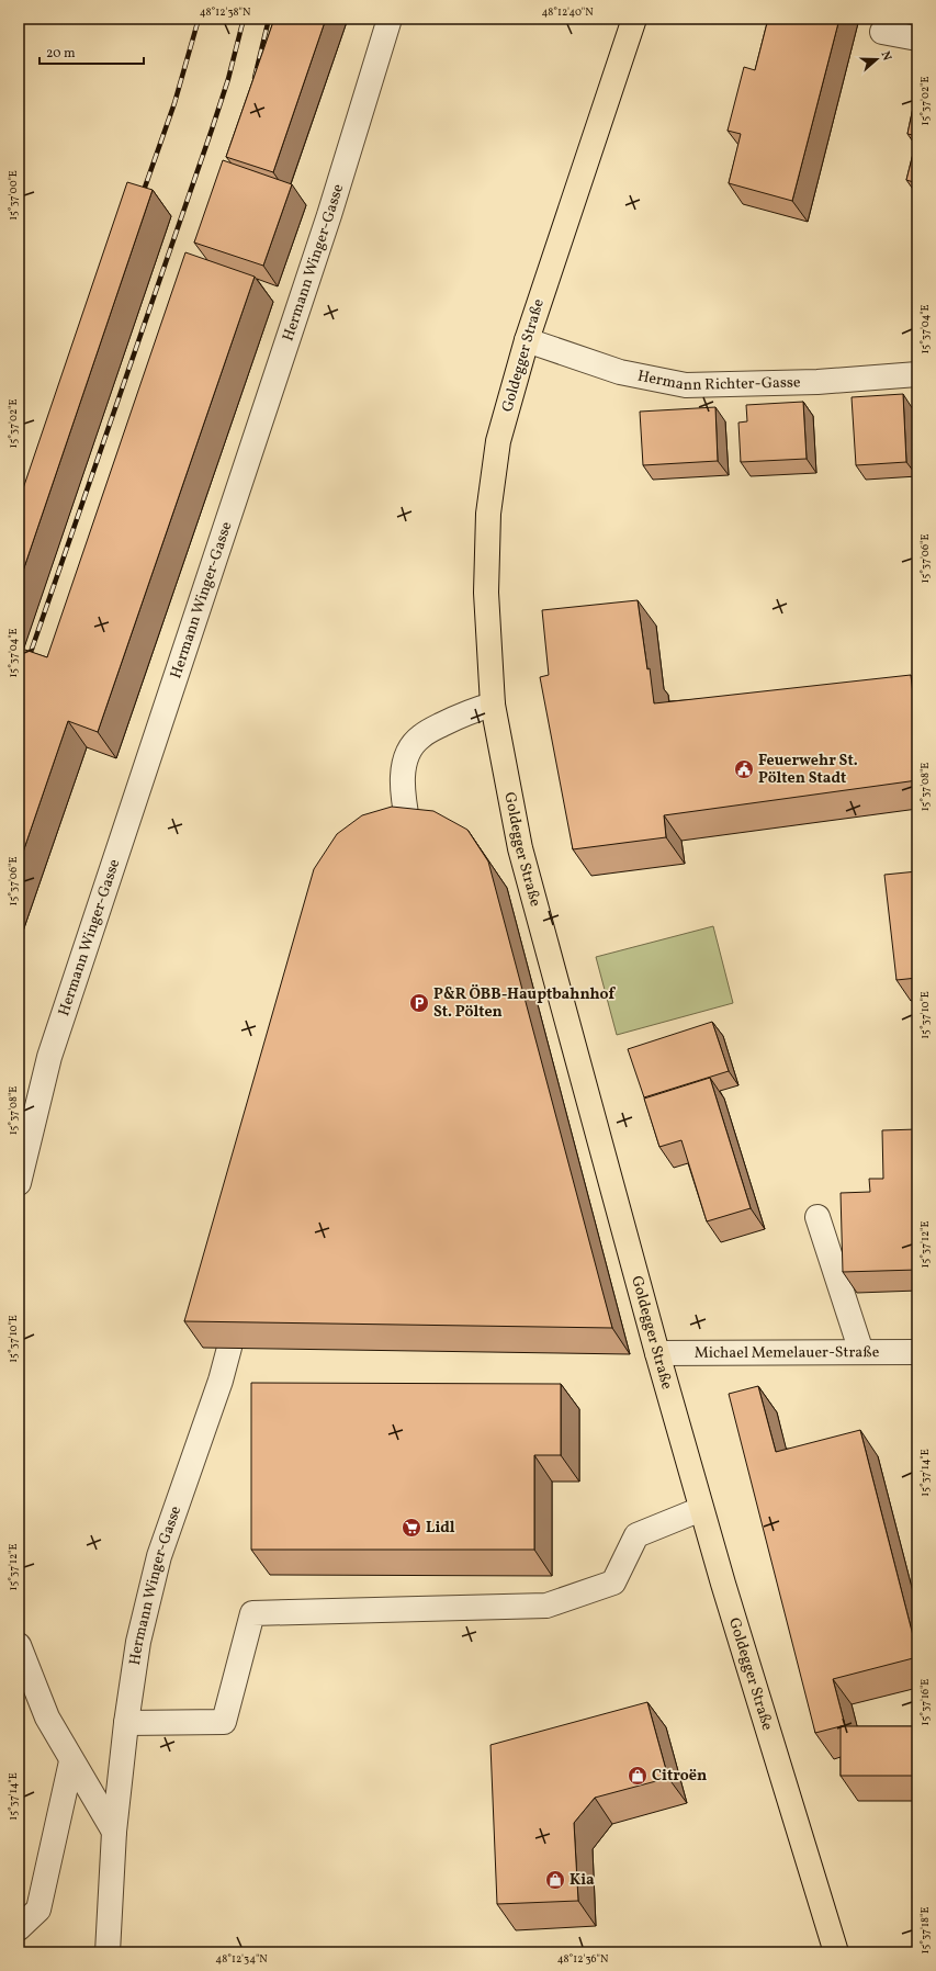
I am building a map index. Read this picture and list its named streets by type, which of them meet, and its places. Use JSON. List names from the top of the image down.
{
  "streets": {
    "main road": ["Goldegger Straße"],
    "street": ["Hermann Winger-Gasse", "Hermann Richter-Gasse", "Michael Memelauer-Straße"]
  },
  "crossings": [
    ["Goldegger Straße", "Hermann Richter-Gasse"],
    ["Goldegger Straße", "Michael Memelauer-Straße"]
  ],
  "places": {
    "public building": ["Feuerwehr St. Pölten Stadt"],
    "parking": ["P&R ÖBB-Hauptbahnhof St. Pölten"],
    "supermarket": ["Lidl"],
    "shop": ["Citroën", "Kia"]
  },
  "scale_bar": "20 m",
  "north": "right",
  "coordinates": [
    "48°12'38\"N",
    "48°12'40\"N",
    "15°37'02\"E",
    "15°37'00\"E",
    "15°37'04\"E",
    "15°37'06\"E",
    "15°37'08\"E",
    "15°37'10\"E",
    "15°37'12\"E",
    "15°37'14\"E",
    "15°37'16\"E",
    "15°37'18\"E",
    "48°12'34\"N",
    "48°12'36\"N"
  ]
}
